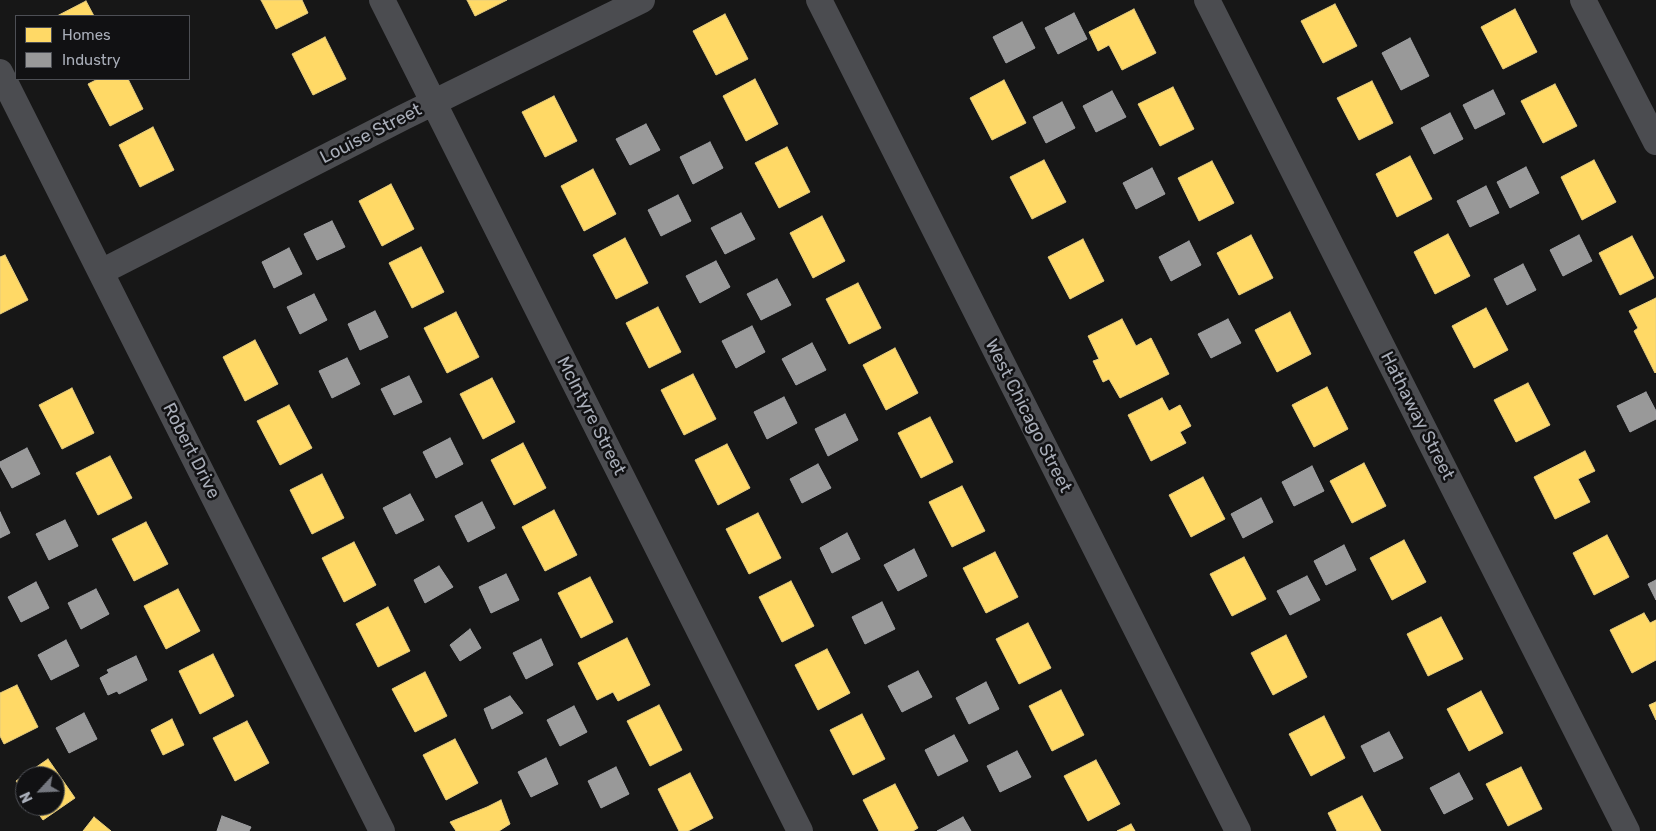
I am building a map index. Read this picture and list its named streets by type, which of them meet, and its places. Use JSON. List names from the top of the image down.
{
  "streets": {
    "street": [
      "Louise Street",
      "McIntyre Street",
      "West Chicago Street",
      "Hathaway Street",
      "Robert Drive"
    ]
  },
  "crossings": [
    ["Louise Street", "McIntyre Street"],
    ["Louise Street", "Robert Drive"]
  ],
  "legend": ["Homes", "Industry"],
  "north": "bottom left"
}
